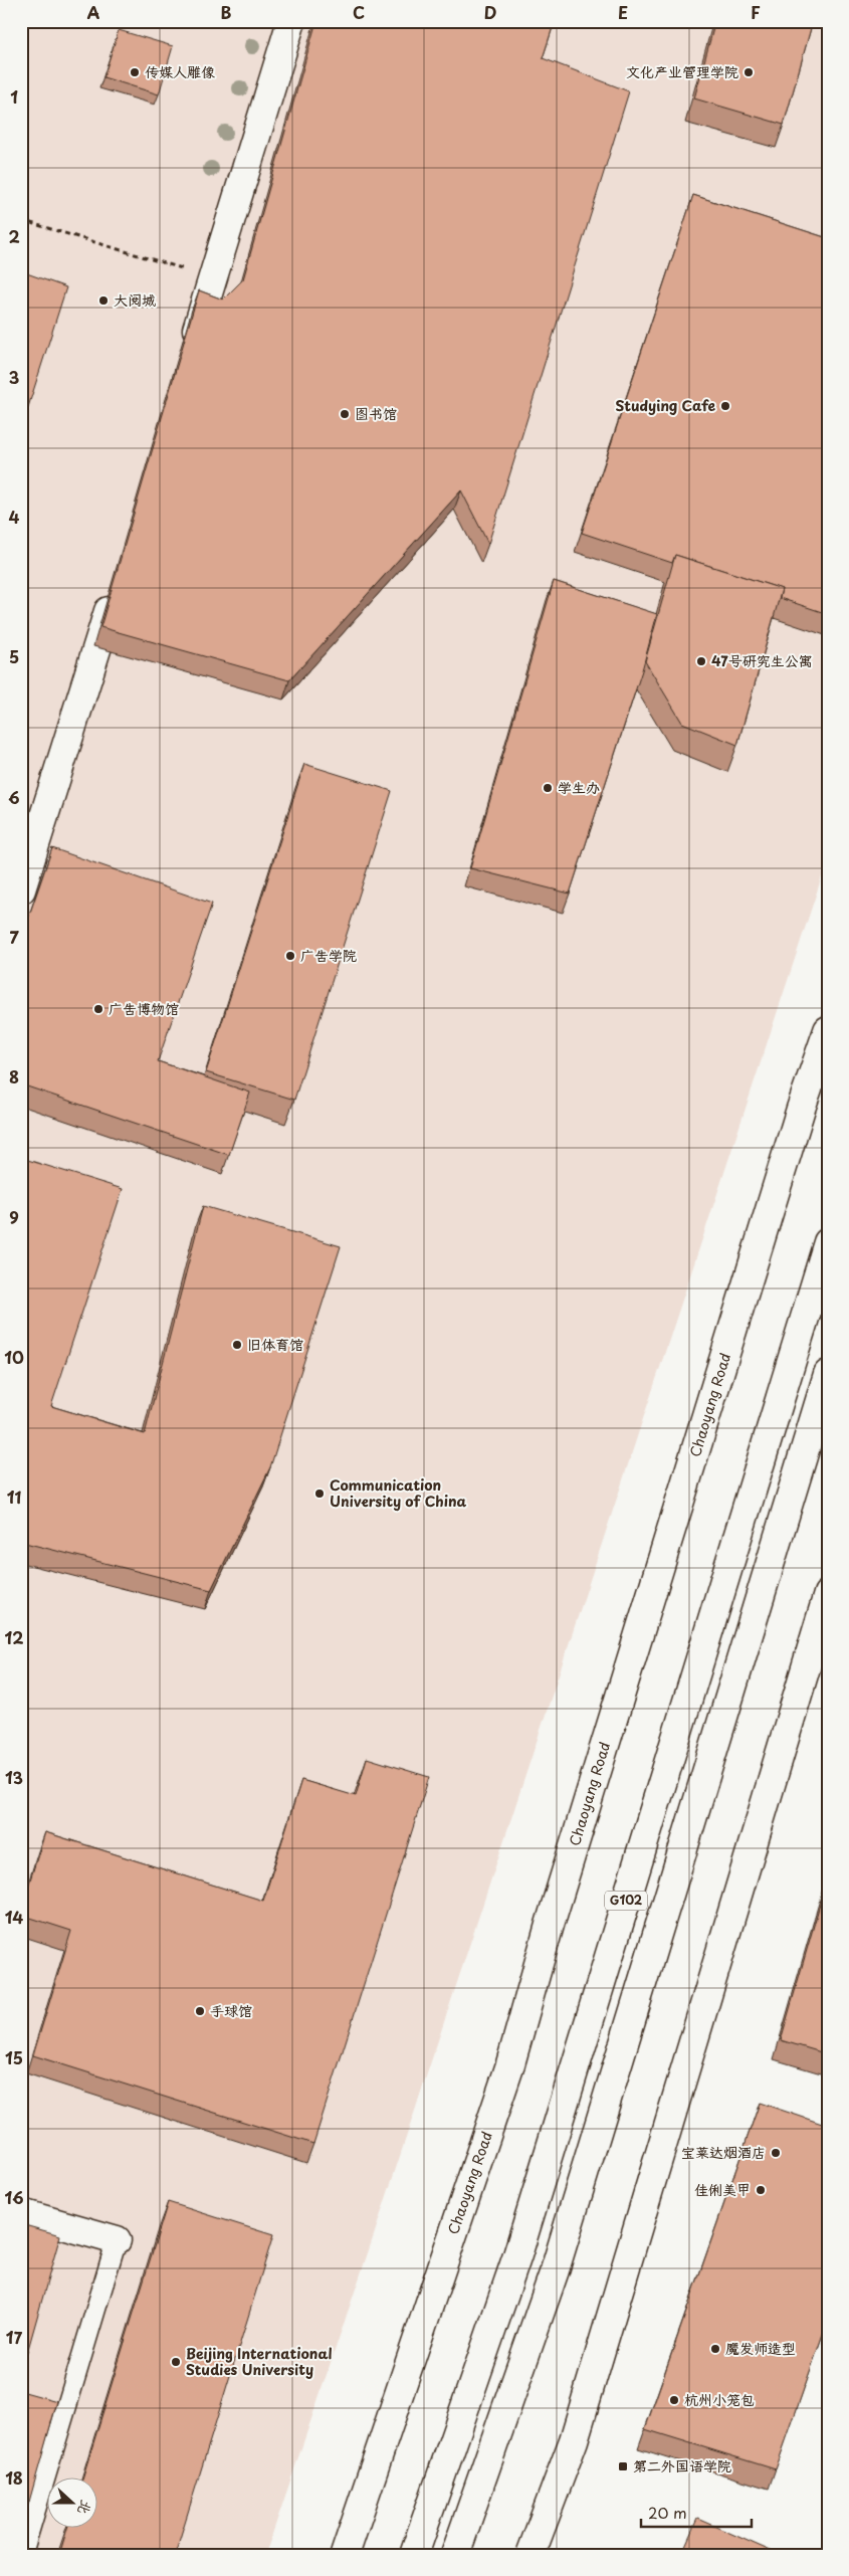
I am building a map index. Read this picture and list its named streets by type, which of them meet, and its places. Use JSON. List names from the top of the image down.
{
  "streets": {
    "main road": ["Chaoyang Road", "G102"]
  },
  "places": {
    "other": [
      "传媒人雕像",
      "文化产业管理学院",
      "大阅城",
      "Studying Cafe",
      "图书馆",
      "47号研究生公寓",
      "学生办",
      "广告学院",
      "广告博物馆",
      "旧体育馆",
      "Communication University of China",
      "手球馆",
      "宝莱达烟酒店",
      "佳俐美甲",
      "魔发师造型",
      "Beijing International Studies University",
      "杭州小笼包"
    ],
    "transit": ["第二外国语学院"]
  },
  "scale_bar": "20 m",
  "north": "right",
  "grid": {
    "columns": [
      "A",
      "B",
      "C",
      "D",
      "E",
      "F"
    ],
    "rows": [
      "1",
      "2",
      "3",
      "4",
      "5",
      "6",
      "7",
      "8",
      "9",
      "10",
      "11",
      "12",
      "13",
      "14",
      "15",
      "16",
      "17",
      "18"
    ]
  }
}
